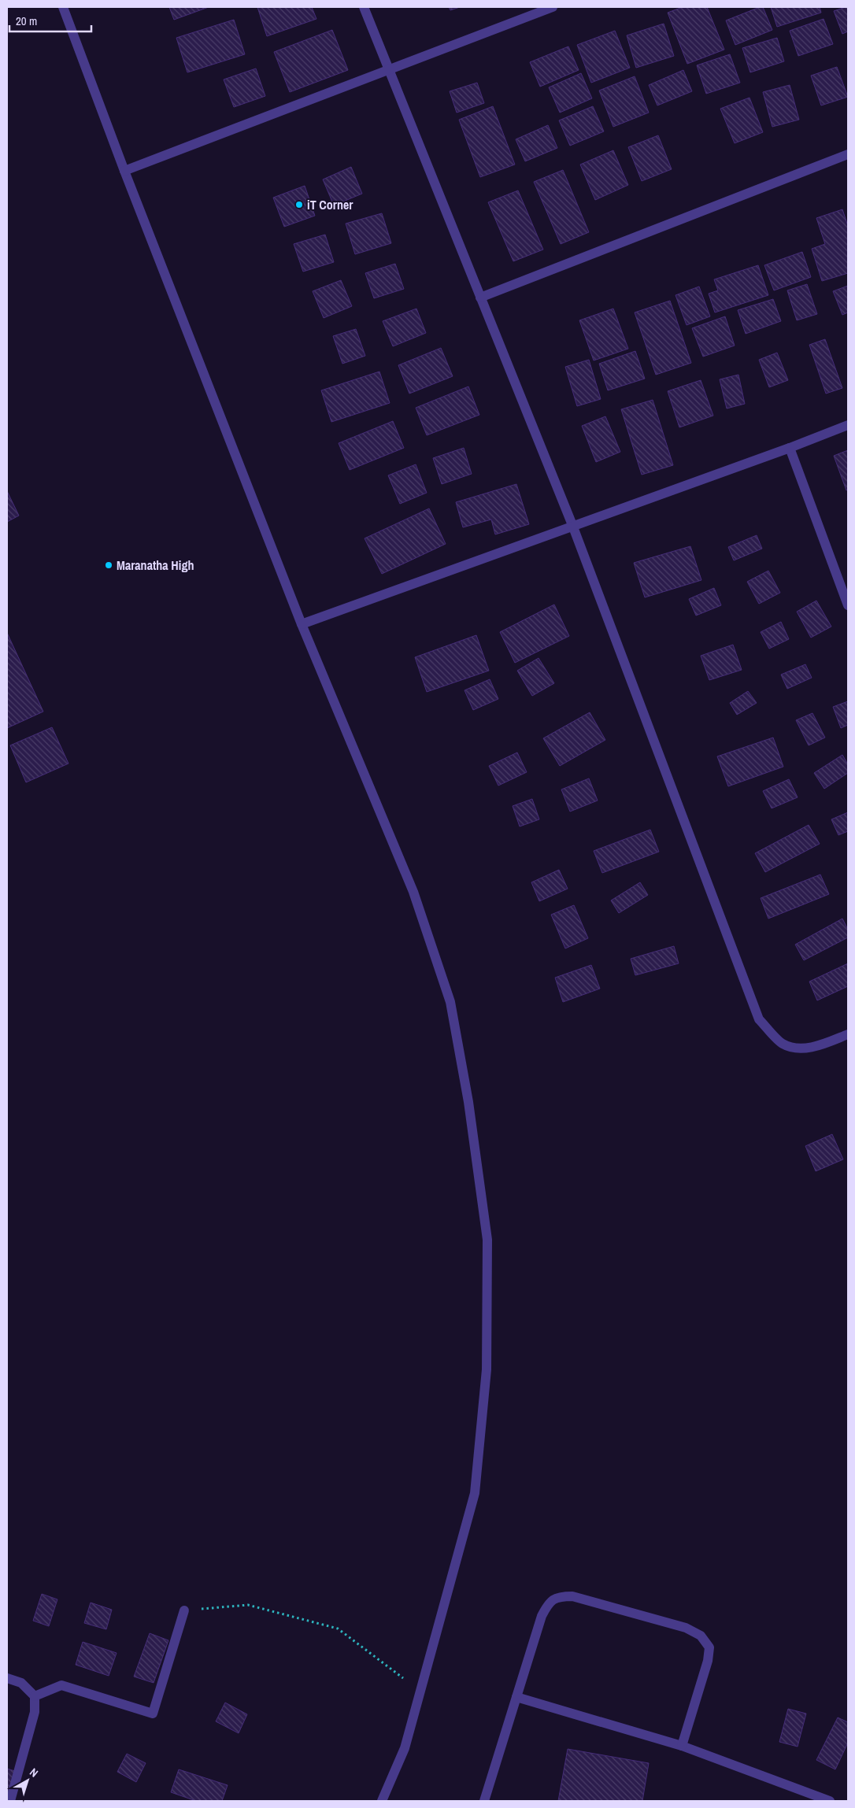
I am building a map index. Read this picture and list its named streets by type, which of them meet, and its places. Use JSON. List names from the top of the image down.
{
  "places": ["iT Corner", "Maranatha High"],
  "scale_bar": "20 m",
  "north": "top right"
}
